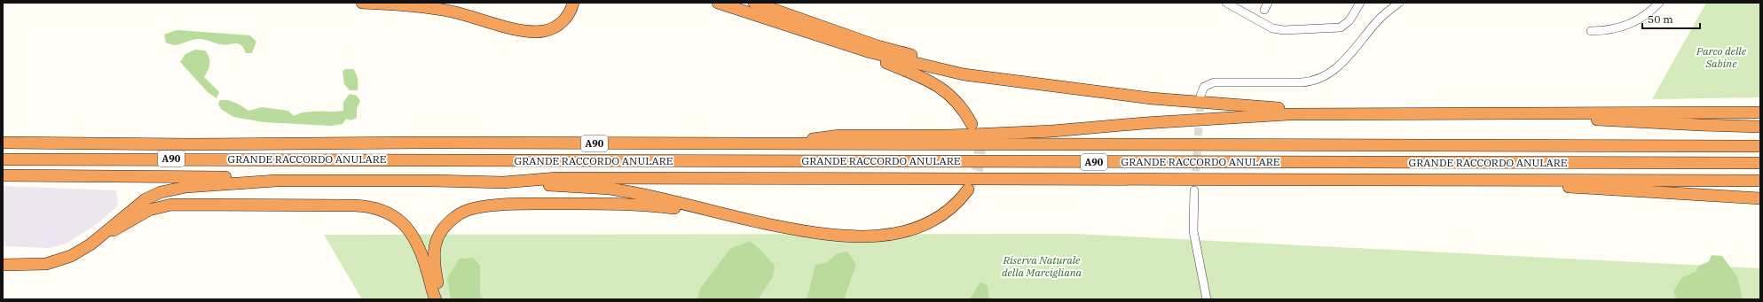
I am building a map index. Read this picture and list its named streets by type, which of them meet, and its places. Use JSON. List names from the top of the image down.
{
  "streets": {
    "highway": ["A90", "GRANDE RACCORDO ANULARE"]
  },
  "parks": ["Parco delle Sabine", "Riserva Naturale della Marcigliana"],
  "scale_bar": "50 m"
}
